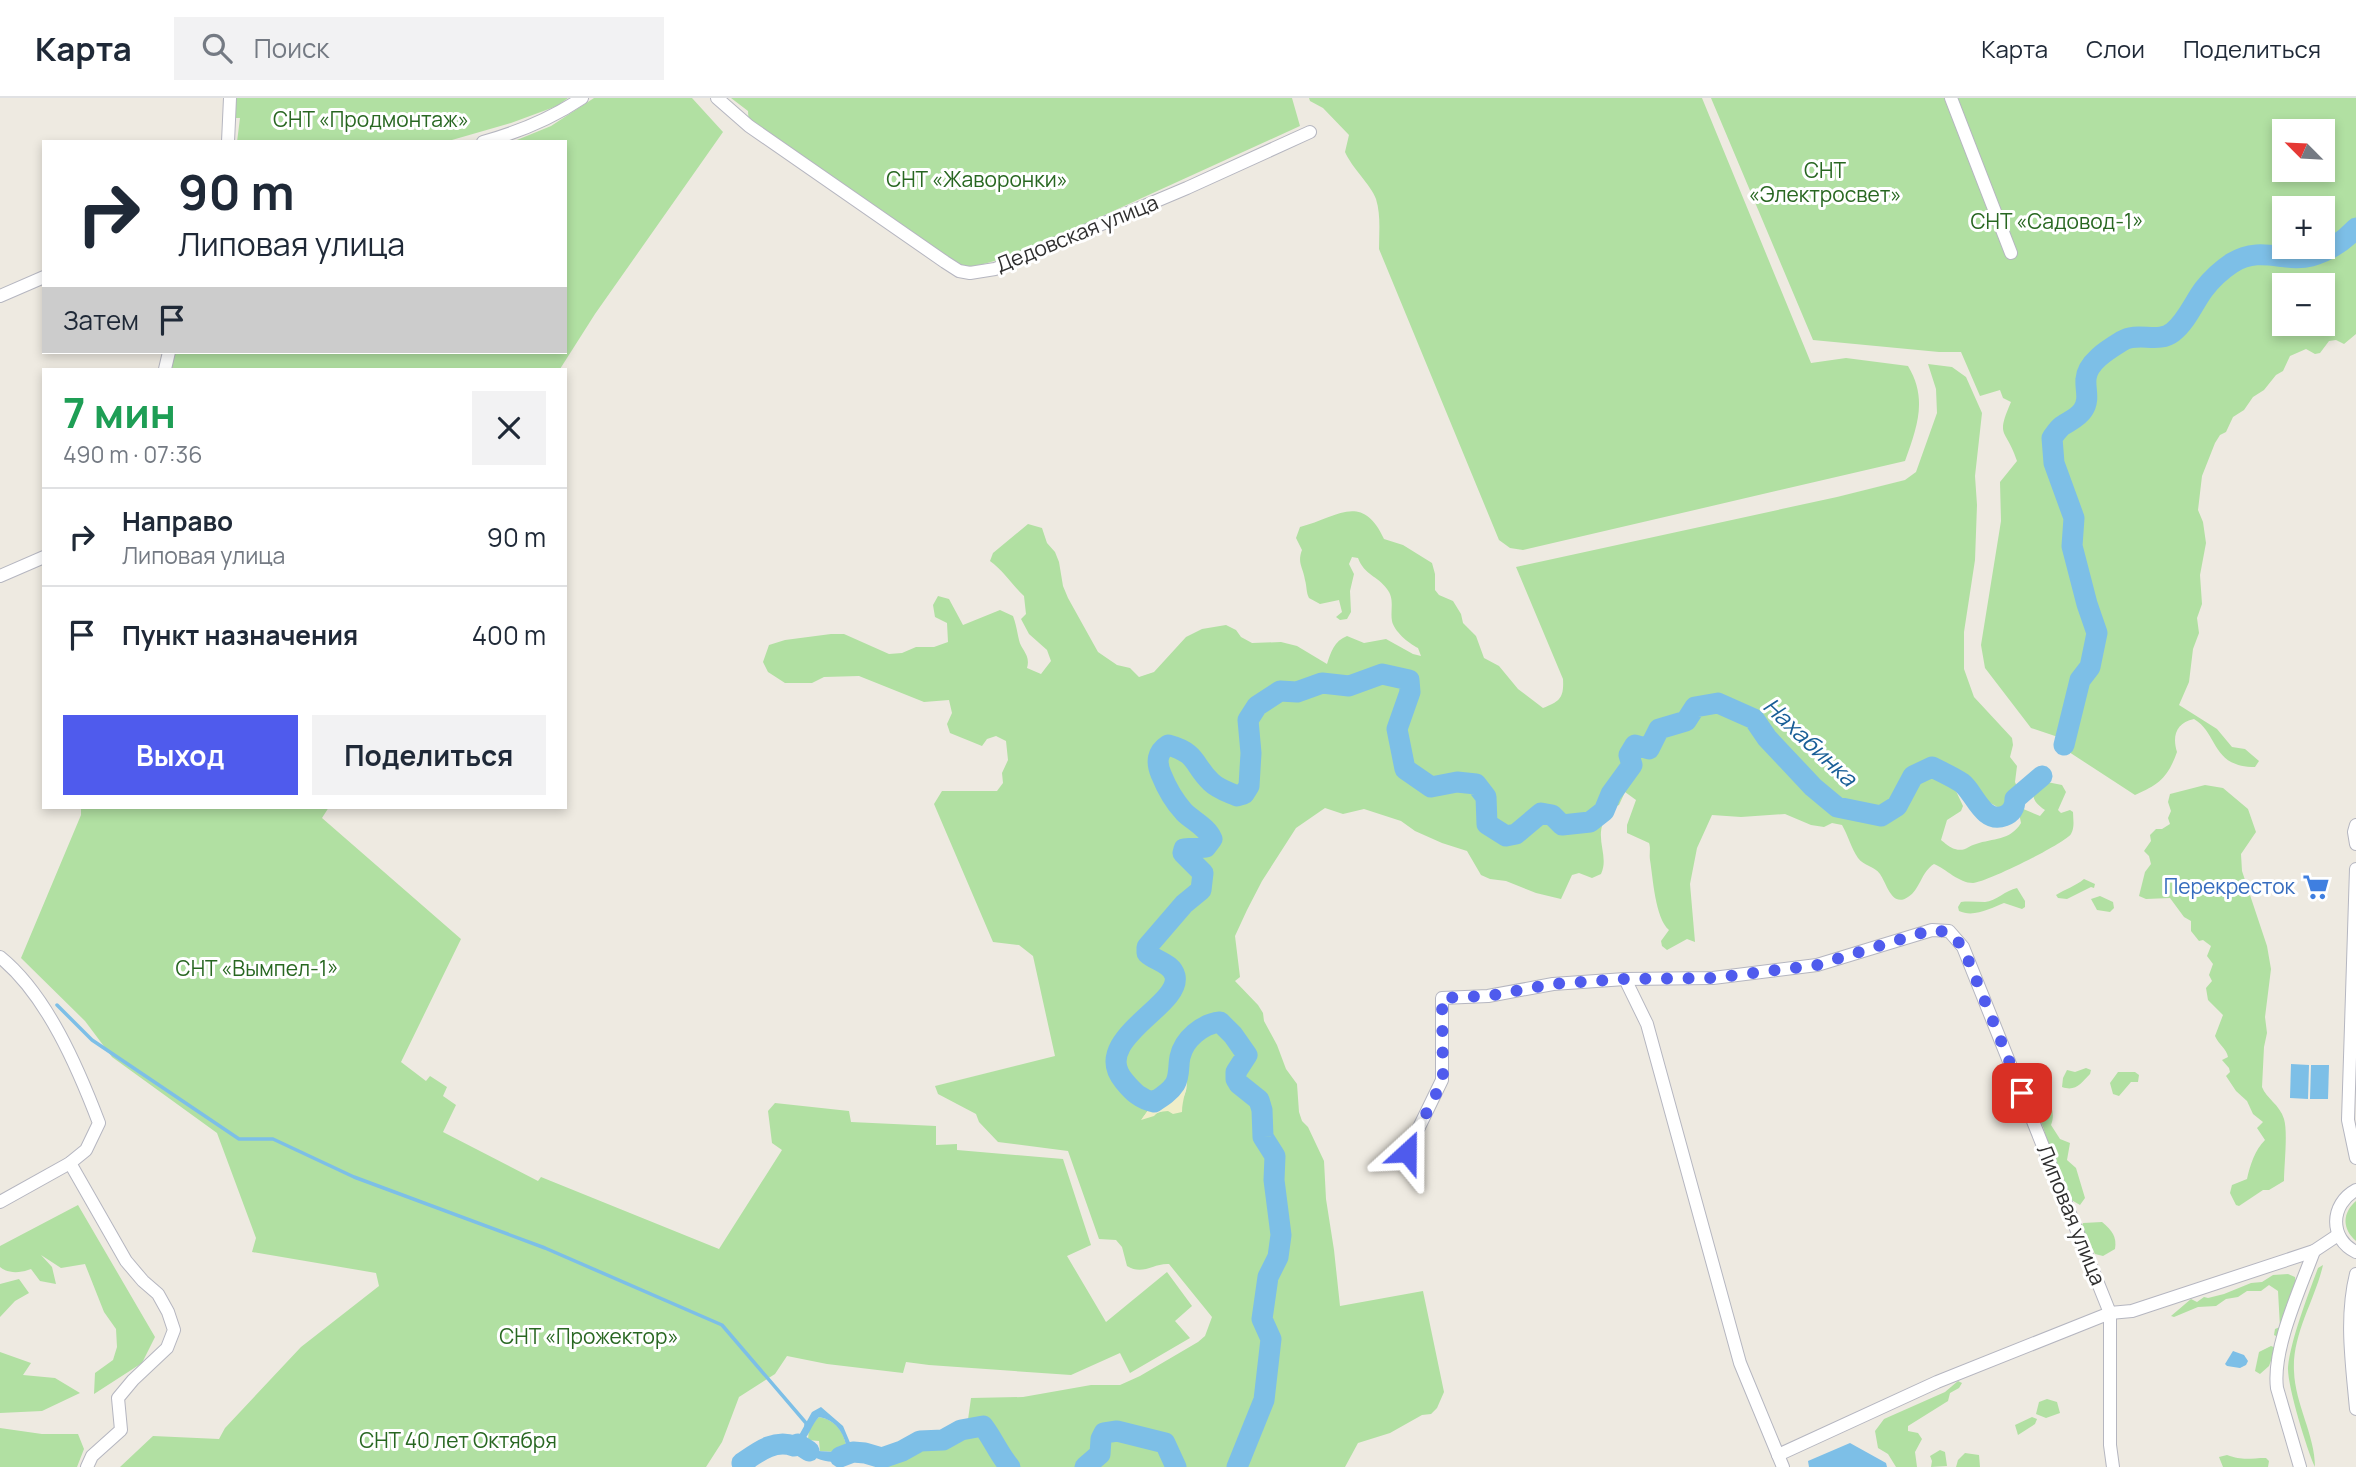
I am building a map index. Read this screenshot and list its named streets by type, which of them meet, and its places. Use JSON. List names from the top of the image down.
{
  "streets": {
    "street": ["Дедовская улица", "Липовая улица"]
  },
  "water": ["Нахабинка"],
  "parks": [
    "СНТ «Продмонтаж»",
    "СНТ «Электросвет»",
    "СНТ «Жаворонки»",
    "СНТ «Садовод-1»",
    "СНТ «Вымпел-1»",
    "СНТ «Прожектор»",
    "СНТ 40 лет Октября"
  ],
  "places": {
    "supermarket": ["Перекресток"]
  },
  "north": "top left",
  "page": {
    "header": "Карта",
    "search": "Поиск",
    "nav": ["Карта", "Слои", "Поделиться"],
    "map_buttons": ["+", "−"],
    "turn": ["90 m", "Липовая улица"],
    "then": "Затем",
    "heading": ["7 мин", "490 m · 07:36"],
    "list": [
      {
        "name": "Направо",
        "note": "Липовая улица",
        "value": "90 m"
      },
      {
        "name": "Пункт назначения",
        "value": "400 m"
      }
    ],
    "buttons": ["Выход", "Поделиться"]
  }
}
